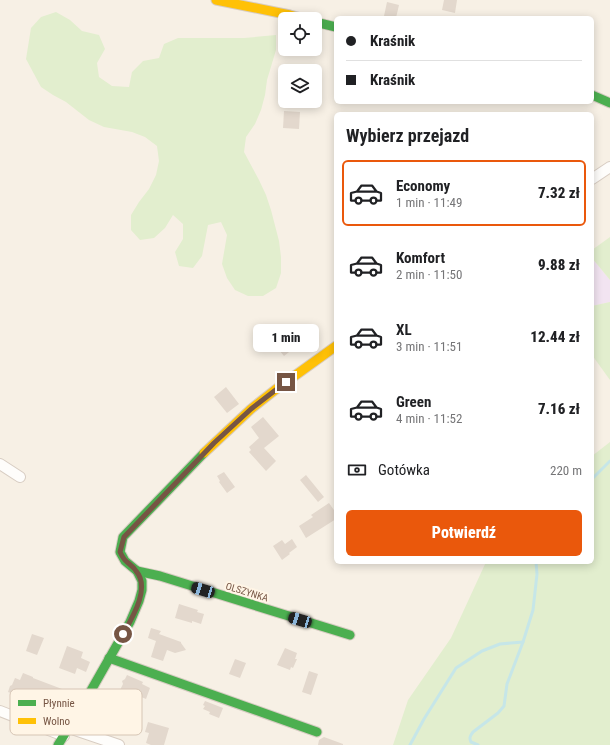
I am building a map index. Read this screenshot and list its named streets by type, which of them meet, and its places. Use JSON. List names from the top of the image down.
{
  "streets": {
    "street": ["OLSZYNKA"]
  },
  "legend": ["Płynnie", "Wolno"],
  "page": {
    "banner": ["Kraśnik", "Kraśnik"],
    "heading": "Wybierz przejazd",
    "list": [
      {
        "name": "Economy",
        "note": "1 min · 11:49",
        "value": "7.32 zł"
      },
      {
        "name": "Komfort",
        "note": "2 min · 11:50",
        "value": "9.88 zł"
      },
      {
        "name": "XL",
        "note": "3 min · 11:51",
        "value": "12.44 zł"
      },
      {
        "name": "Green",
        "note": "4 min · 11:52",
        "value": "7.16 zł"
      }
    ],
    "bubble": "1 min",
    "pay": ["Gotówka", "220 m"],
    "buttons": "Potwierdź"
  }
}
